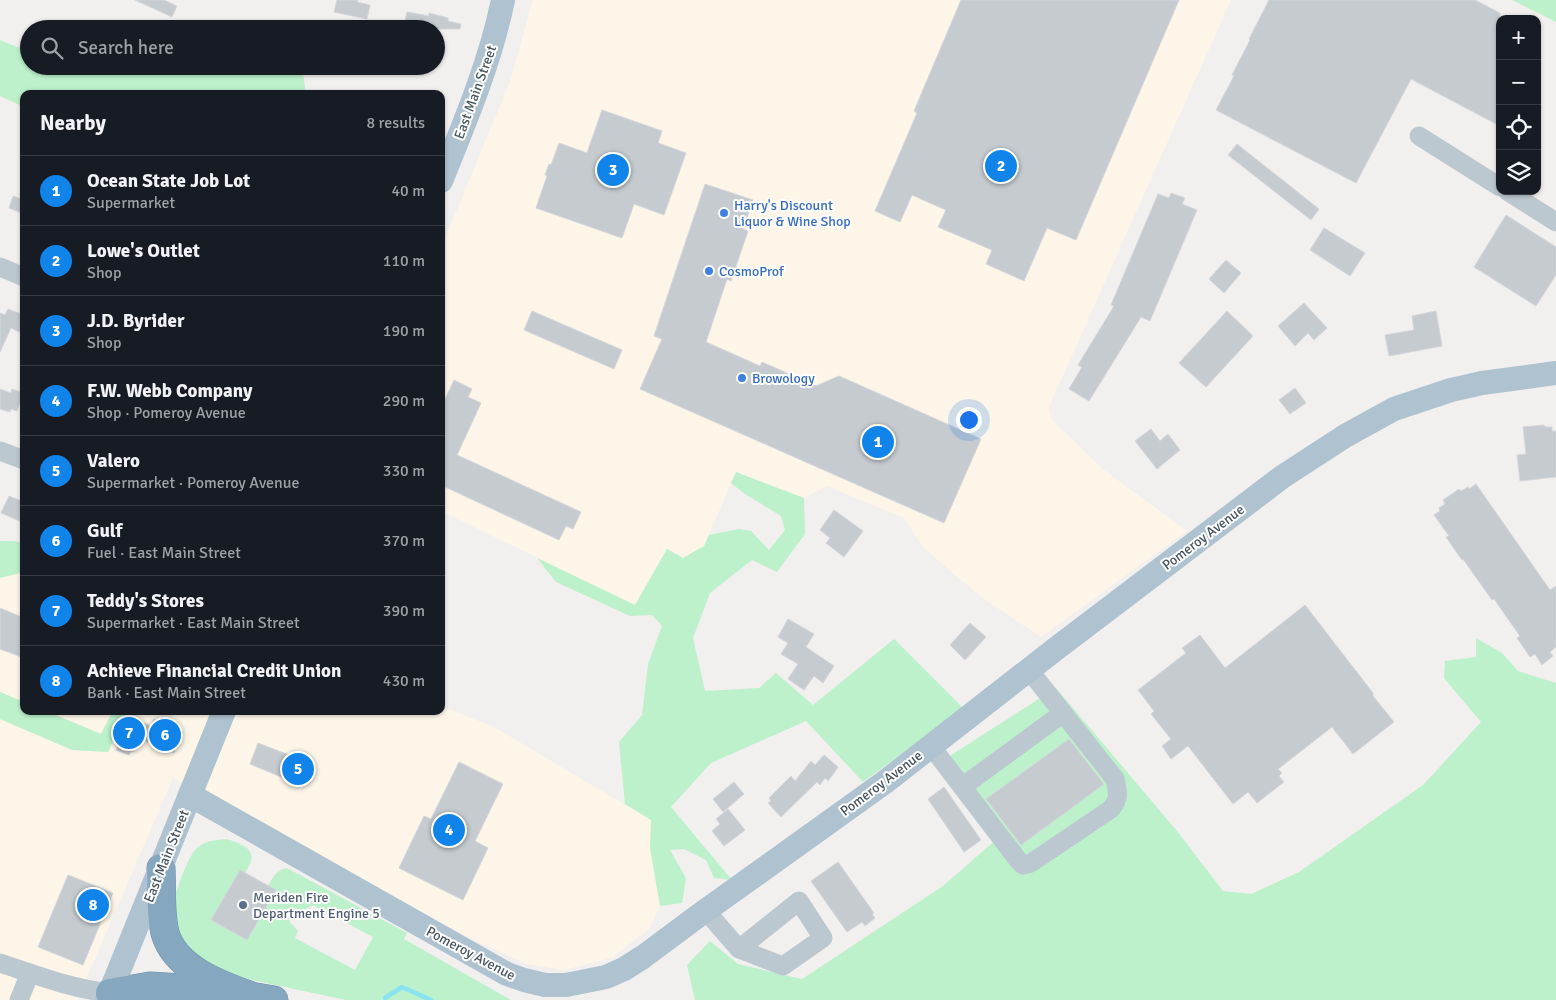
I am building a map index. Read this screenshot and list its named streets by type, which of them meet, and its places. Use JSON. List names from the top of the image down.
{
  "streets": {
    "main road": ["East Main Street", "Pomeroy Avenue"]
  },
  "crossings": [
    ["East Main Street", "Pomeroy Avenue"]
  ],
  "places": [
    "Harry's Discount Liquor & Wine Shop",
    "CosmoProf",
    "Browology",
    "Meriden Fire Department Engine 5"
  ],
  "page": {
    "map_buttons": ["+", "−"],
    "search": "Search here",
    "heading": ["Nearby", "8 results"],
    "pins": [
      "2",
      "3",
      "1",
      "7",
      "6",
      "5",
      "4",
      "8"
    ],
    "list": [
      {
        "mark": "1",
        "name": "Ocean State Job Lot",
        "note": "Supermarket",
        "value": "40 m"
      },
      {
        "mark": "2",
        "name": "Lowe's Outlet",
        "note": "Shop",
        "value": "110 m"
      },
      {
        "mark": "3",
        "name": "J.D. Byrider",
        "note": "Shop",
        "value": "190 m"
      },
      {
        "mark": "4",
        "name": "F.W. Webb Company",
        "note": "Shop · Pomeroy Avenue",
        "value": "290 m"
      },
      {
        "mark": "5",
        "name": "Valero",
        "note": "Supermarket · Pomeroy Avenue",
        "value": "330 m"
      },
      {
        "mark": "6",
        "name": "Gulf",
        "note": "Fuel · East Main Street",
        "value": "370 m"
      },
      {
        "mark": "7",
        "name": "Teddy's Stores",
        "note": "Supermarket · East Main Street",
        "value": "390 m"
      },
      {
        "mark": "8",
        "name": "Achieve Financial Credit Union",
        "note": "Bank · East Main Street",
        "value": "430 m"
      }
    ]
  }
}
